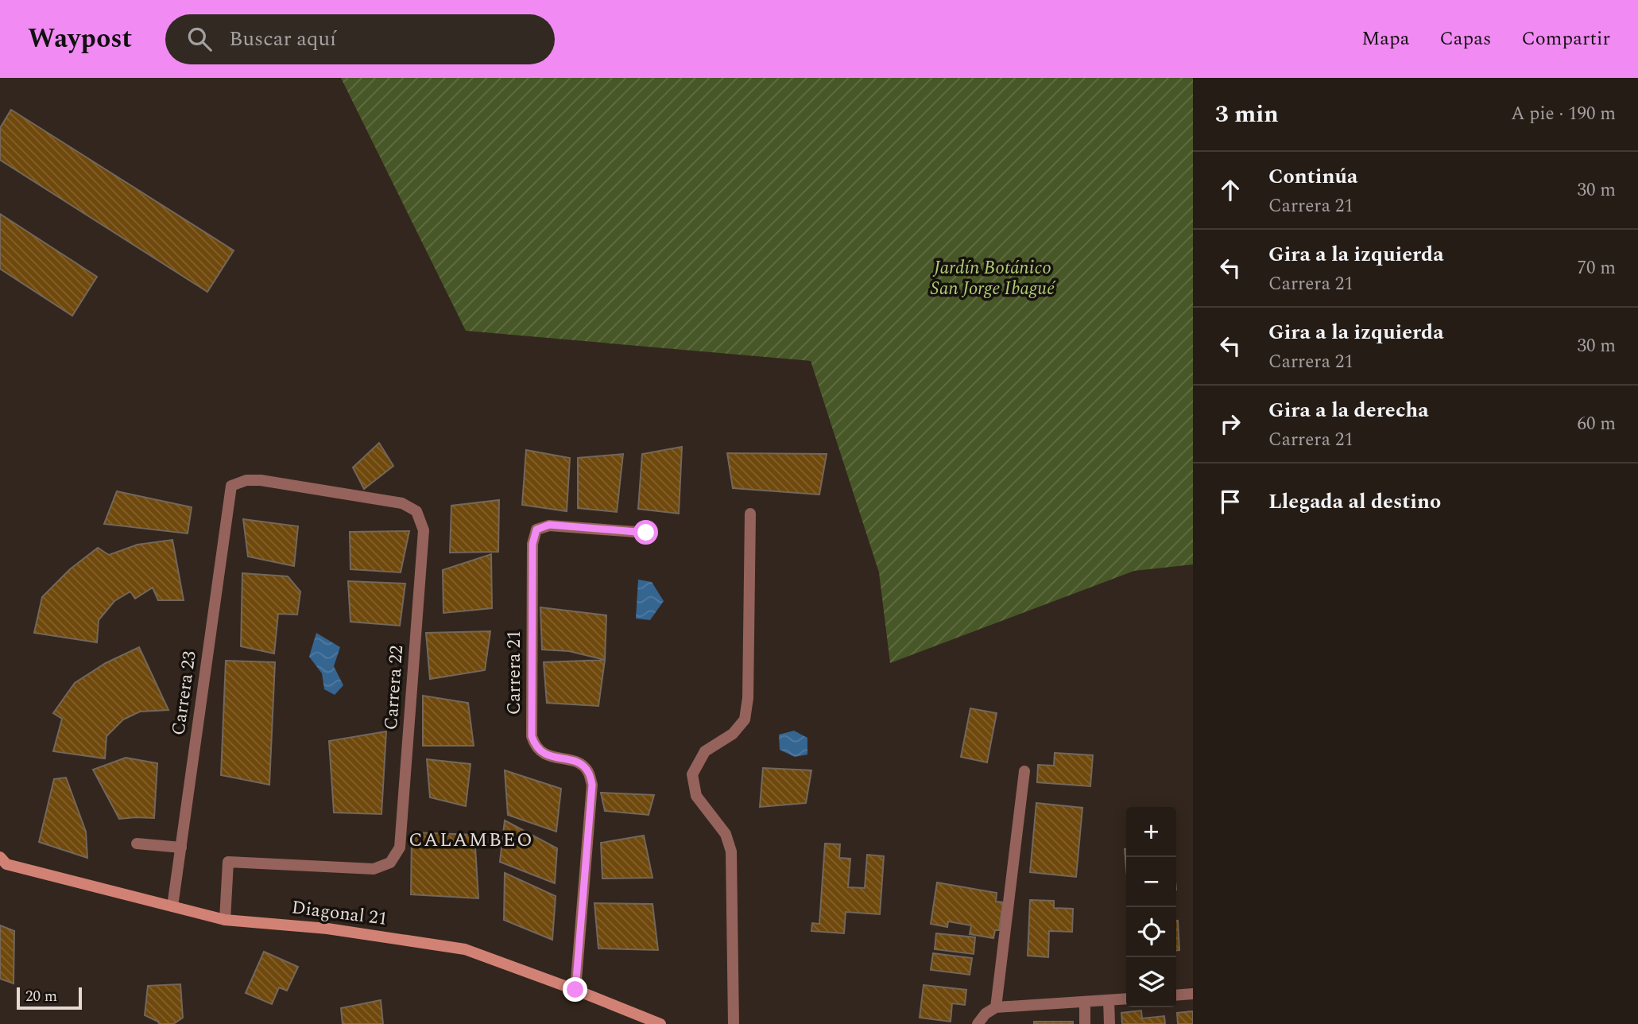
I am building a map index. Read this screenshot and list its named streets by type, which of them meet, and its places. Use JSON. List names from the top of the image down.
{
  "streets": {
    "street": [
      "Carrera 21",
      "Carrera 22",
      "Carrera 23",
      "Diagonal 21"
    ]
  },
  "crossings": [
    ["Carrera 21", "Diagonal 21"],
    ["Carrera 22", "Carrera 23"],
    ["Carrera 22", "Diagonal 21"],
    ["Carrera 23", "Diagonal 21"]
  ],
  "districts": ["CALAMBEO"],
  "parks": ["Jardín Botánico San Jorge Ibagué"],
  "scale_bar": "20 m",
  "page": {
    "header": "Waypost",
    "search": "Buscar aquí",
    "nav": ["Mapa", "Capas", "Compartir"],
    "heading": ["3 min", "A pie · 190 m"],
    "list": [
      ["Continúa", "Carrera 21", "30 m"],
      ["Gira a la izquierda", "Carrera 21", "70 m"],
      ["Gira a la izquierda", "Carrera 21", "30 m"],
      ["Gira a la derecha", "Carrera 21", "60 m"],
      "Llegada al destino"
    ],
    "map_buttons": ["+", "−"],
    "scale": "20 m"
  }
}
